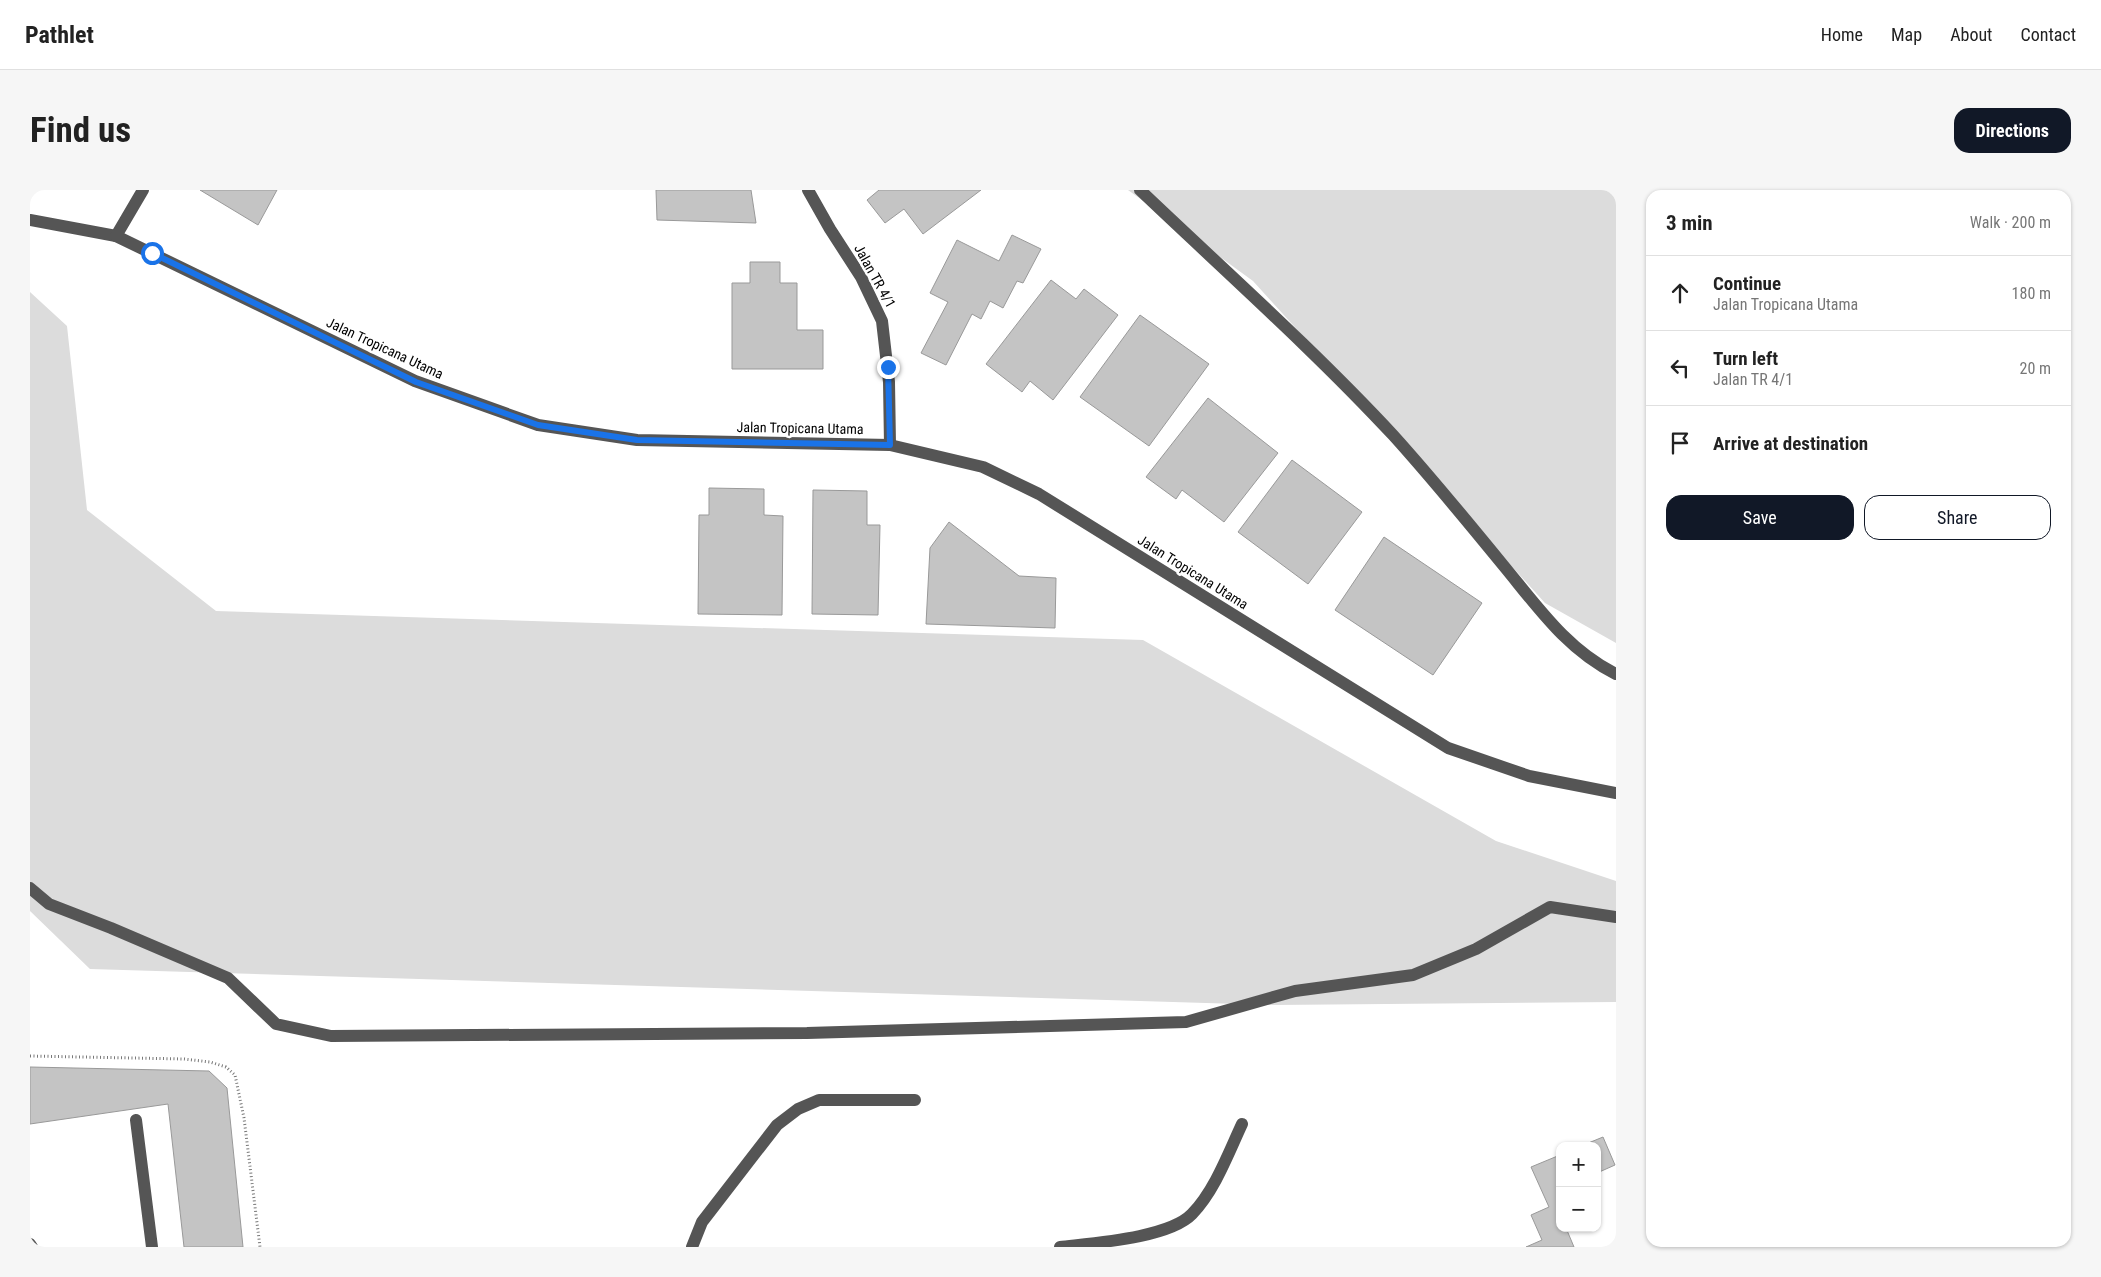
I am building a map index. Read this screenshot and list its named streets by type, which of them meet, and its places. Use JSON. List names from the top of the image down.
{
  "streets": {
    "street": ["Jalan TR 4/1", "Jalan Tropicana Utama"]
  },
  "crossings": [
    ["Jalan TR 4/1", "Jalan Tropicana Utama"]
  ],
  "page": {
    "header": "Pathlet",
    "nav": [
      "Home",
      "Map",
      "About",
      "Contact"
    ],
    "buttons": [
      "Directions",
      ["Save", "Share"]
    ],
    "title": "Find us",
    "heading": ["3 min", "Walk · 200 m"],
    "list": [
      ["Continue", "Jalan Tropicana Utama", "180 m"],
      ["Turn left", "Jalan TR 4/1", "20 m"],
      "Arrive at destination"
    ],
    "map_buttons": ["+", "−"]
  }
}
